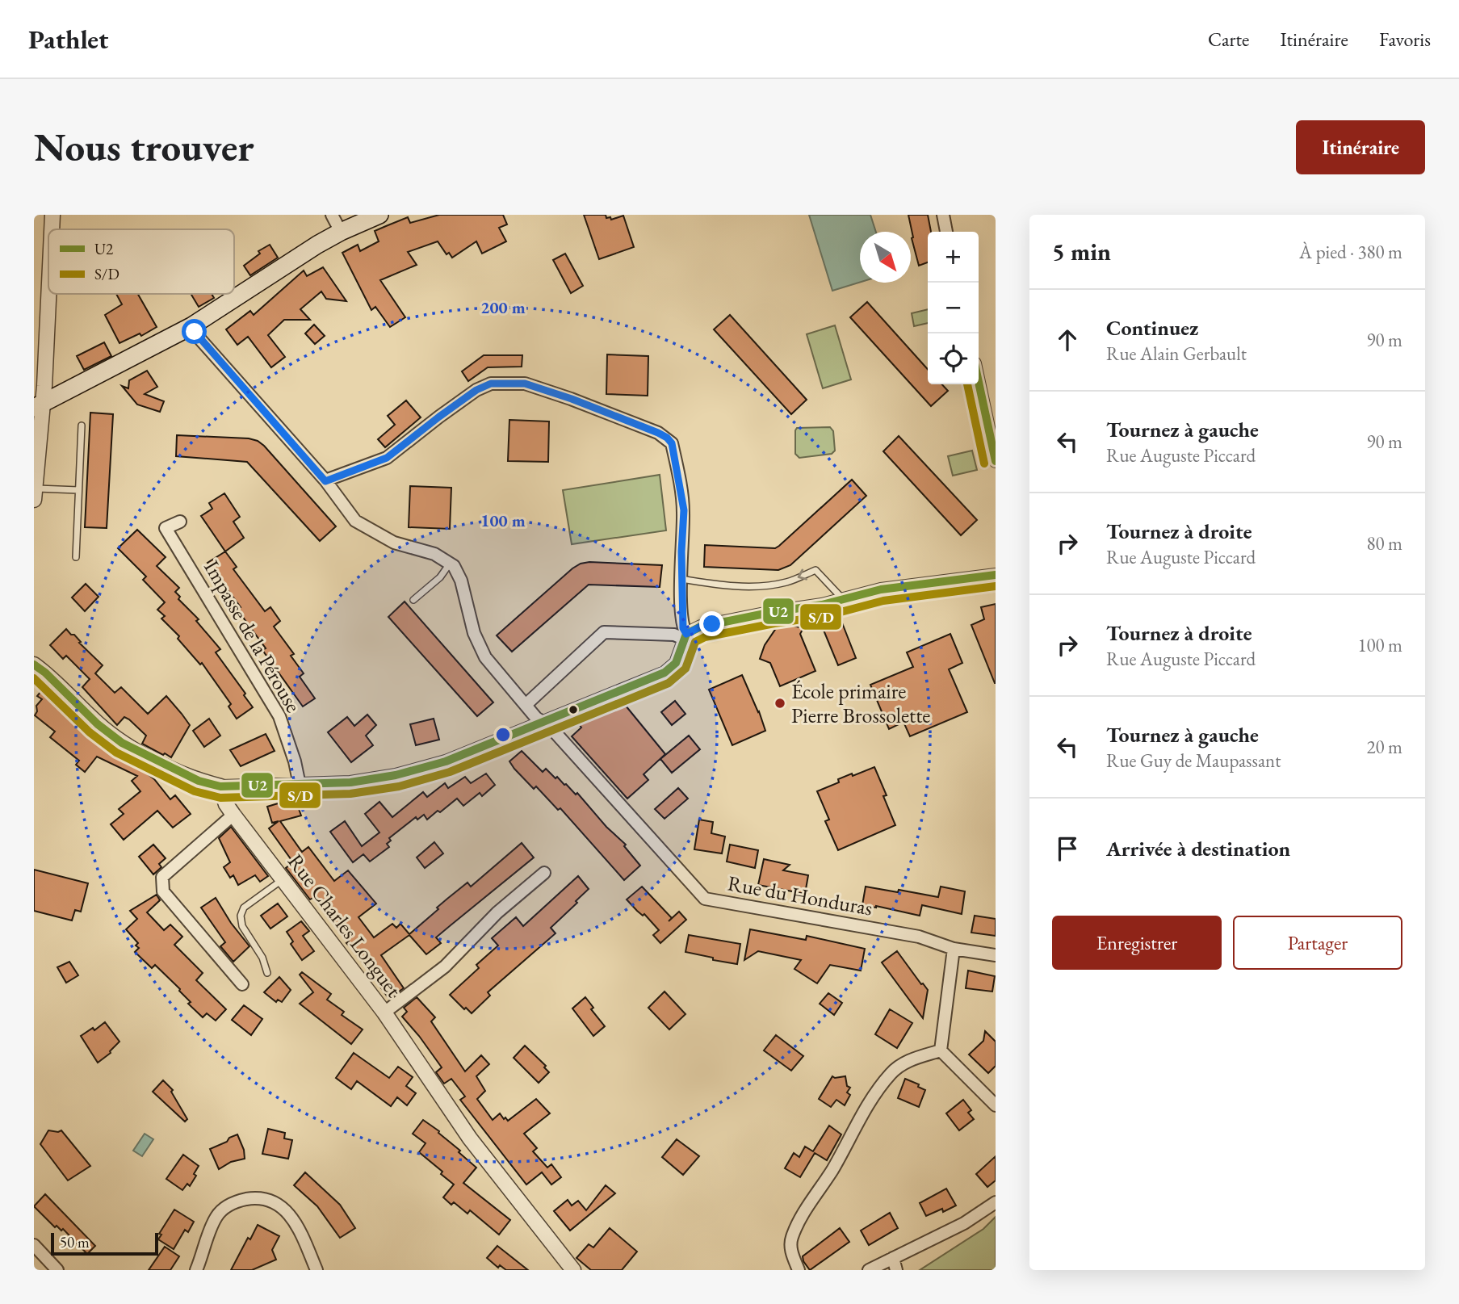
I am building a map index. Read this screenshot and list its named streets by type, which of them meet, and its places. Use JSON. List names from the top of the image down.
{
  "streets": {
    "street": ["Impasse de la Pérouse", "Rue du Honduras", "Rue Charles Longuet"]
  },
  "places": ["École primaire Pierre Brossolette"],
  "lines": ["transit line U2", "transit line S/D"],
  "legend": ["U2", "S/D"],
  "scale_bar": "50 m",
  "north": "bottom right",
  "page": {
    "header": "Pathlet",
    "nav": ["Carte", "Itinéraire", "Favoris"],
    "buttons": [
      "Itinéraire",
      ["Enregistrer", "Partager"]
    ],
    "title": "Nous trouver",
    "heading": ["5 min", "À pied · 380 m"],
    "map_buttons": ["+", "−"],
    "list": [
      ["Continuez", "Rue Alain Gerbault", "90 m"],
      ["Tournez à gauche", "Rue Auguste Piccard", "90 m"],
      ["Tournez à droite", "Rue Auguste Piccard", "80 m"],
      ["Tournez à droite", "Rue Auguste Piccard", "100 m"],
      ["Tournez à gauche", "Rue Guy de Maupassant", "20 m"],
      "Arrivée à destination"
    ],
    "scale": "50 m"
  },
  "rings": ["200 m", "100 m"]
}
